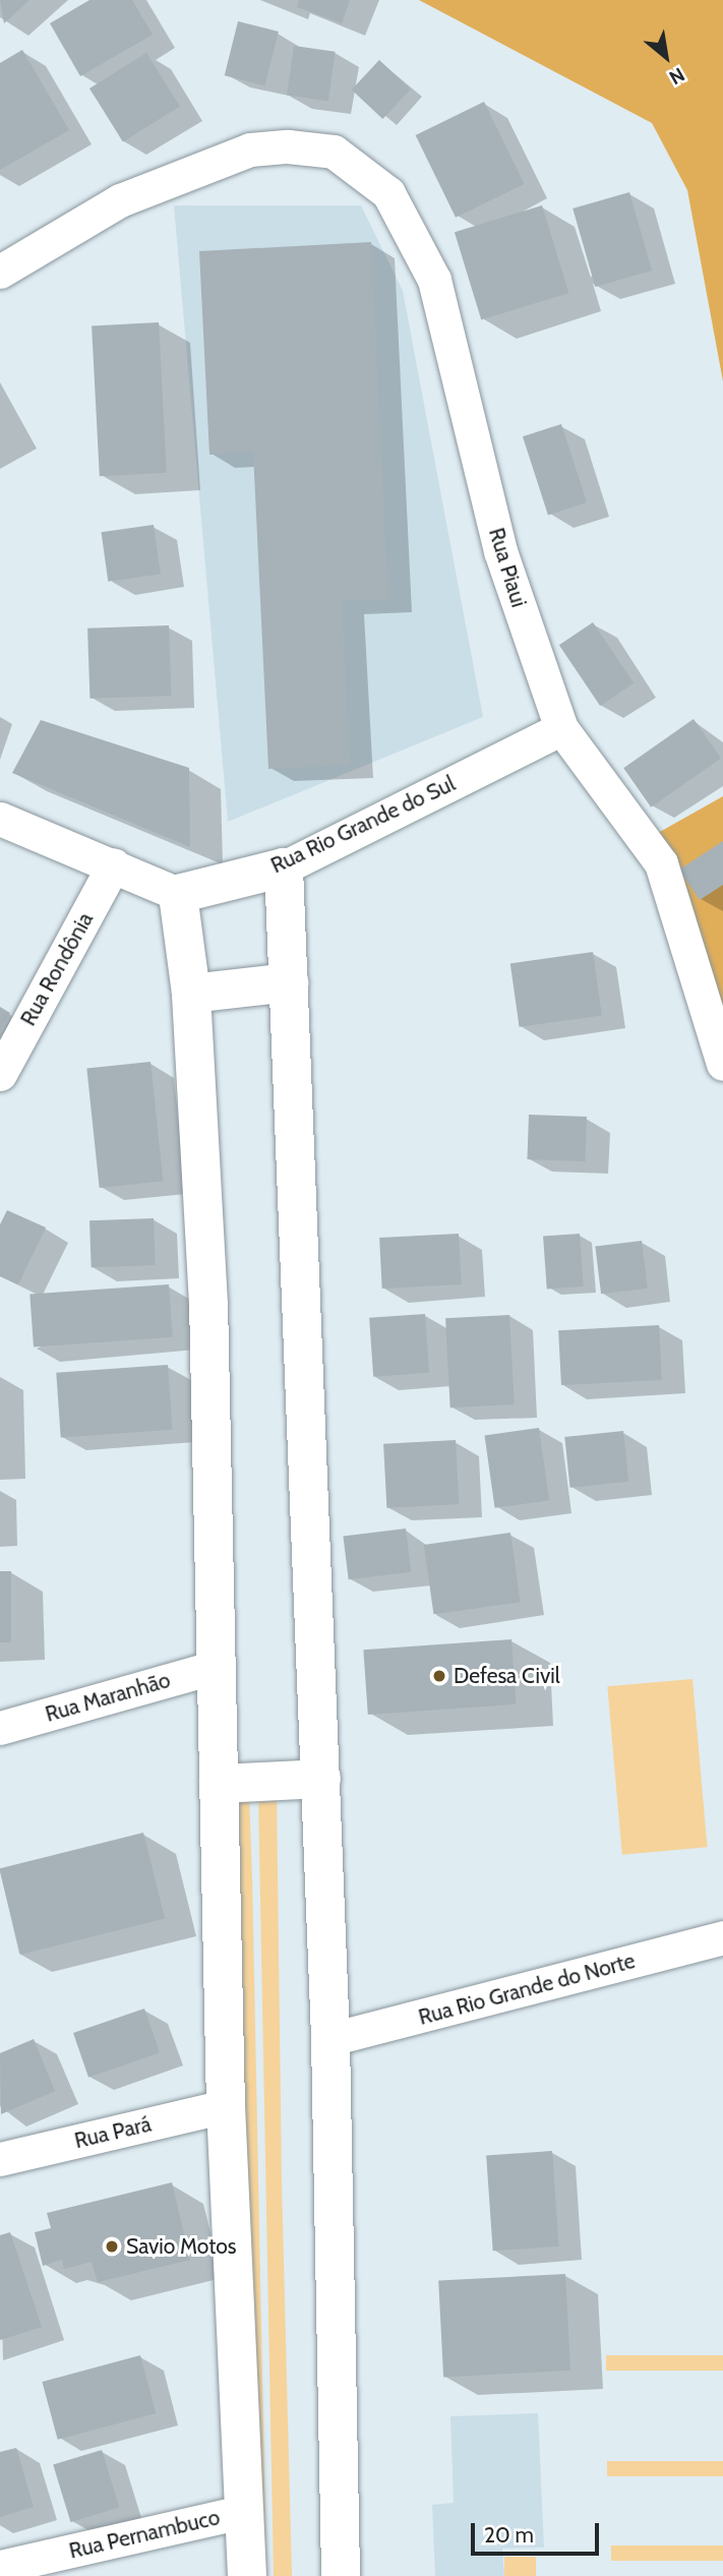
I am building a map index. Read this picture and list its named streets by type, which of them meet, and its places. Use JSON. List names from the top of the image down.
{
  "streets": {
    "street": [
      "Rua Piaui",
      "Rua Rio Grande do Sul",
      "Rua Rondônia",
      "Rua Maranhão",
      "Rua Rio Grande do Norte",
      "Rua Pará",
      "Rua Pernambuco"
    ]
  },
  "crossings": [
    ["Rua Piaui", "Rua Rio Grande do Sul"]
  ],
  "places": ["Defesa Civil", "Savio Motos"],
  "scale_bar": "20 m",
  "north": "bottom right"
}
